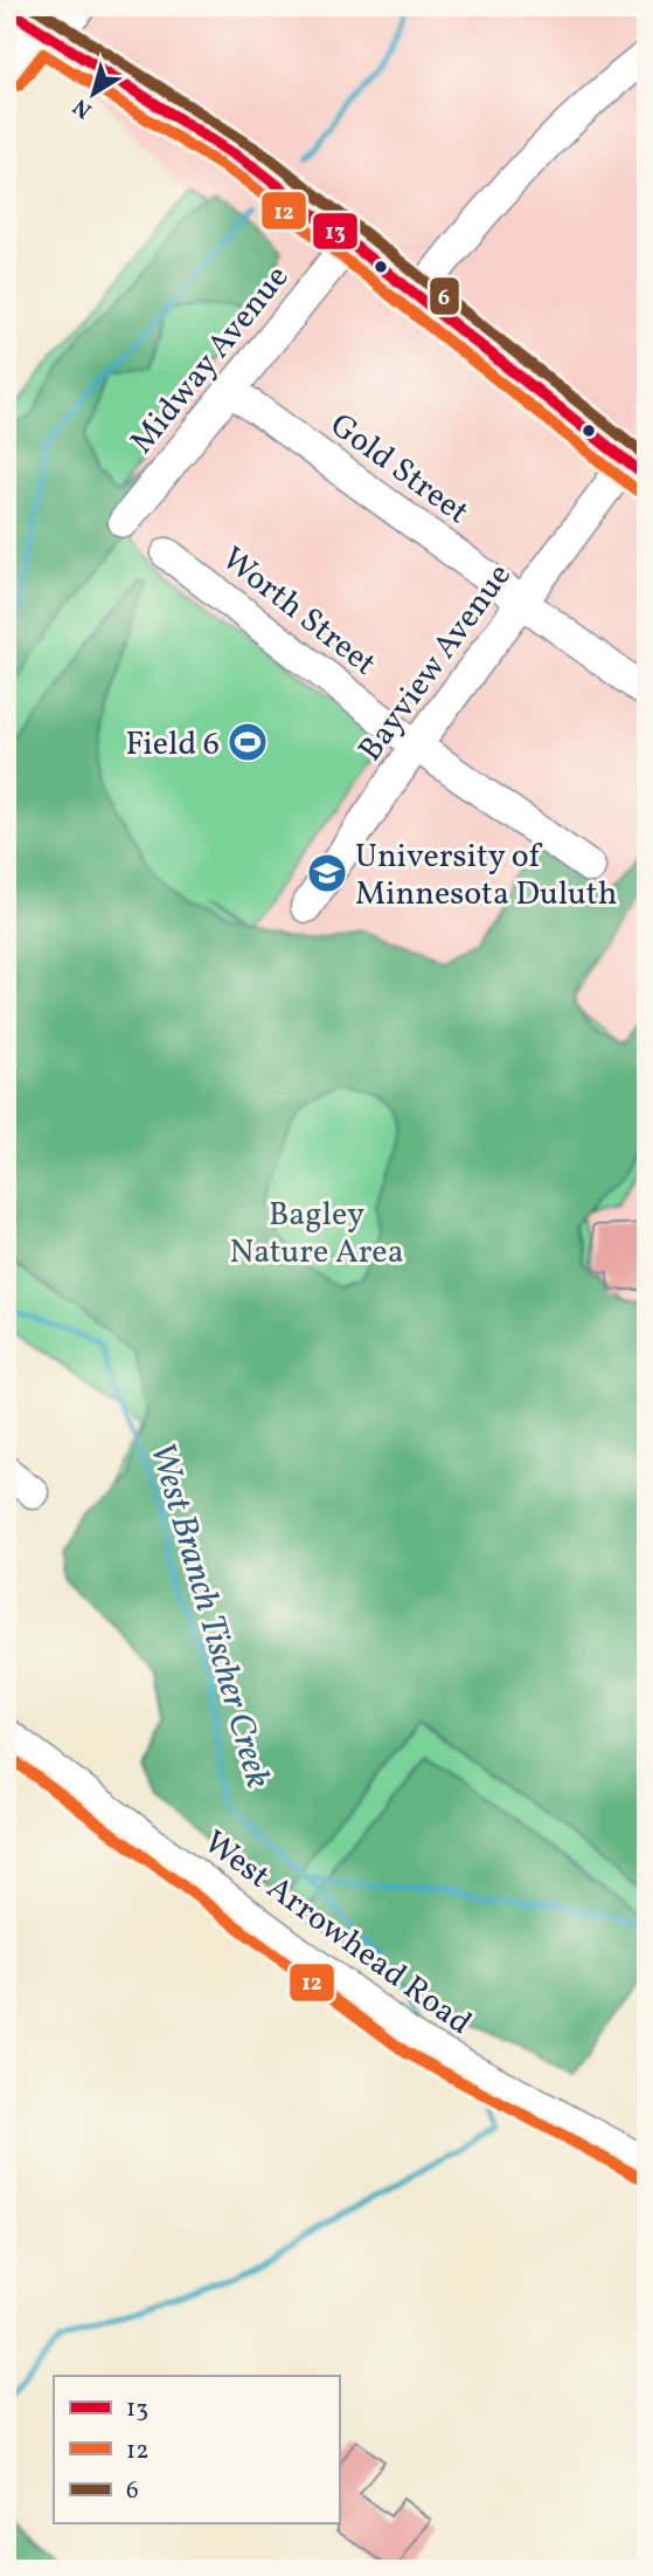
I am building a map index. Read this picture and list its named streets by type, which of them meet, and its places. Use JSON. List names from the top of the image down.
{
  "streets": {
    "street": [
      "Midway Avenue",
      "Gold Street",
      "Worth Street",
      "Bayview Avenue",
      "West Arrowhead Road"
    ]
  },
  "crossings": [
    ["Midway Avenue", "Gold Street"],
    ["Gold Street", "Bayview Avenue"],
    ["Worth Street", "Bayview Avenue"]
  ],
  "water": ["West Branch Tischer Creek"],
  "parks": ["Bagley Nature Area"],
  "places": {
    "sports": ["Field 6"],
    "school or university": ["University of Minnesota Duluth"]
  },
  "lines": ["transit line 6", "transit line 13", "transit line 12"],
  "legend": ["13", "12", "6"],
  "north": "bottom left"
}
